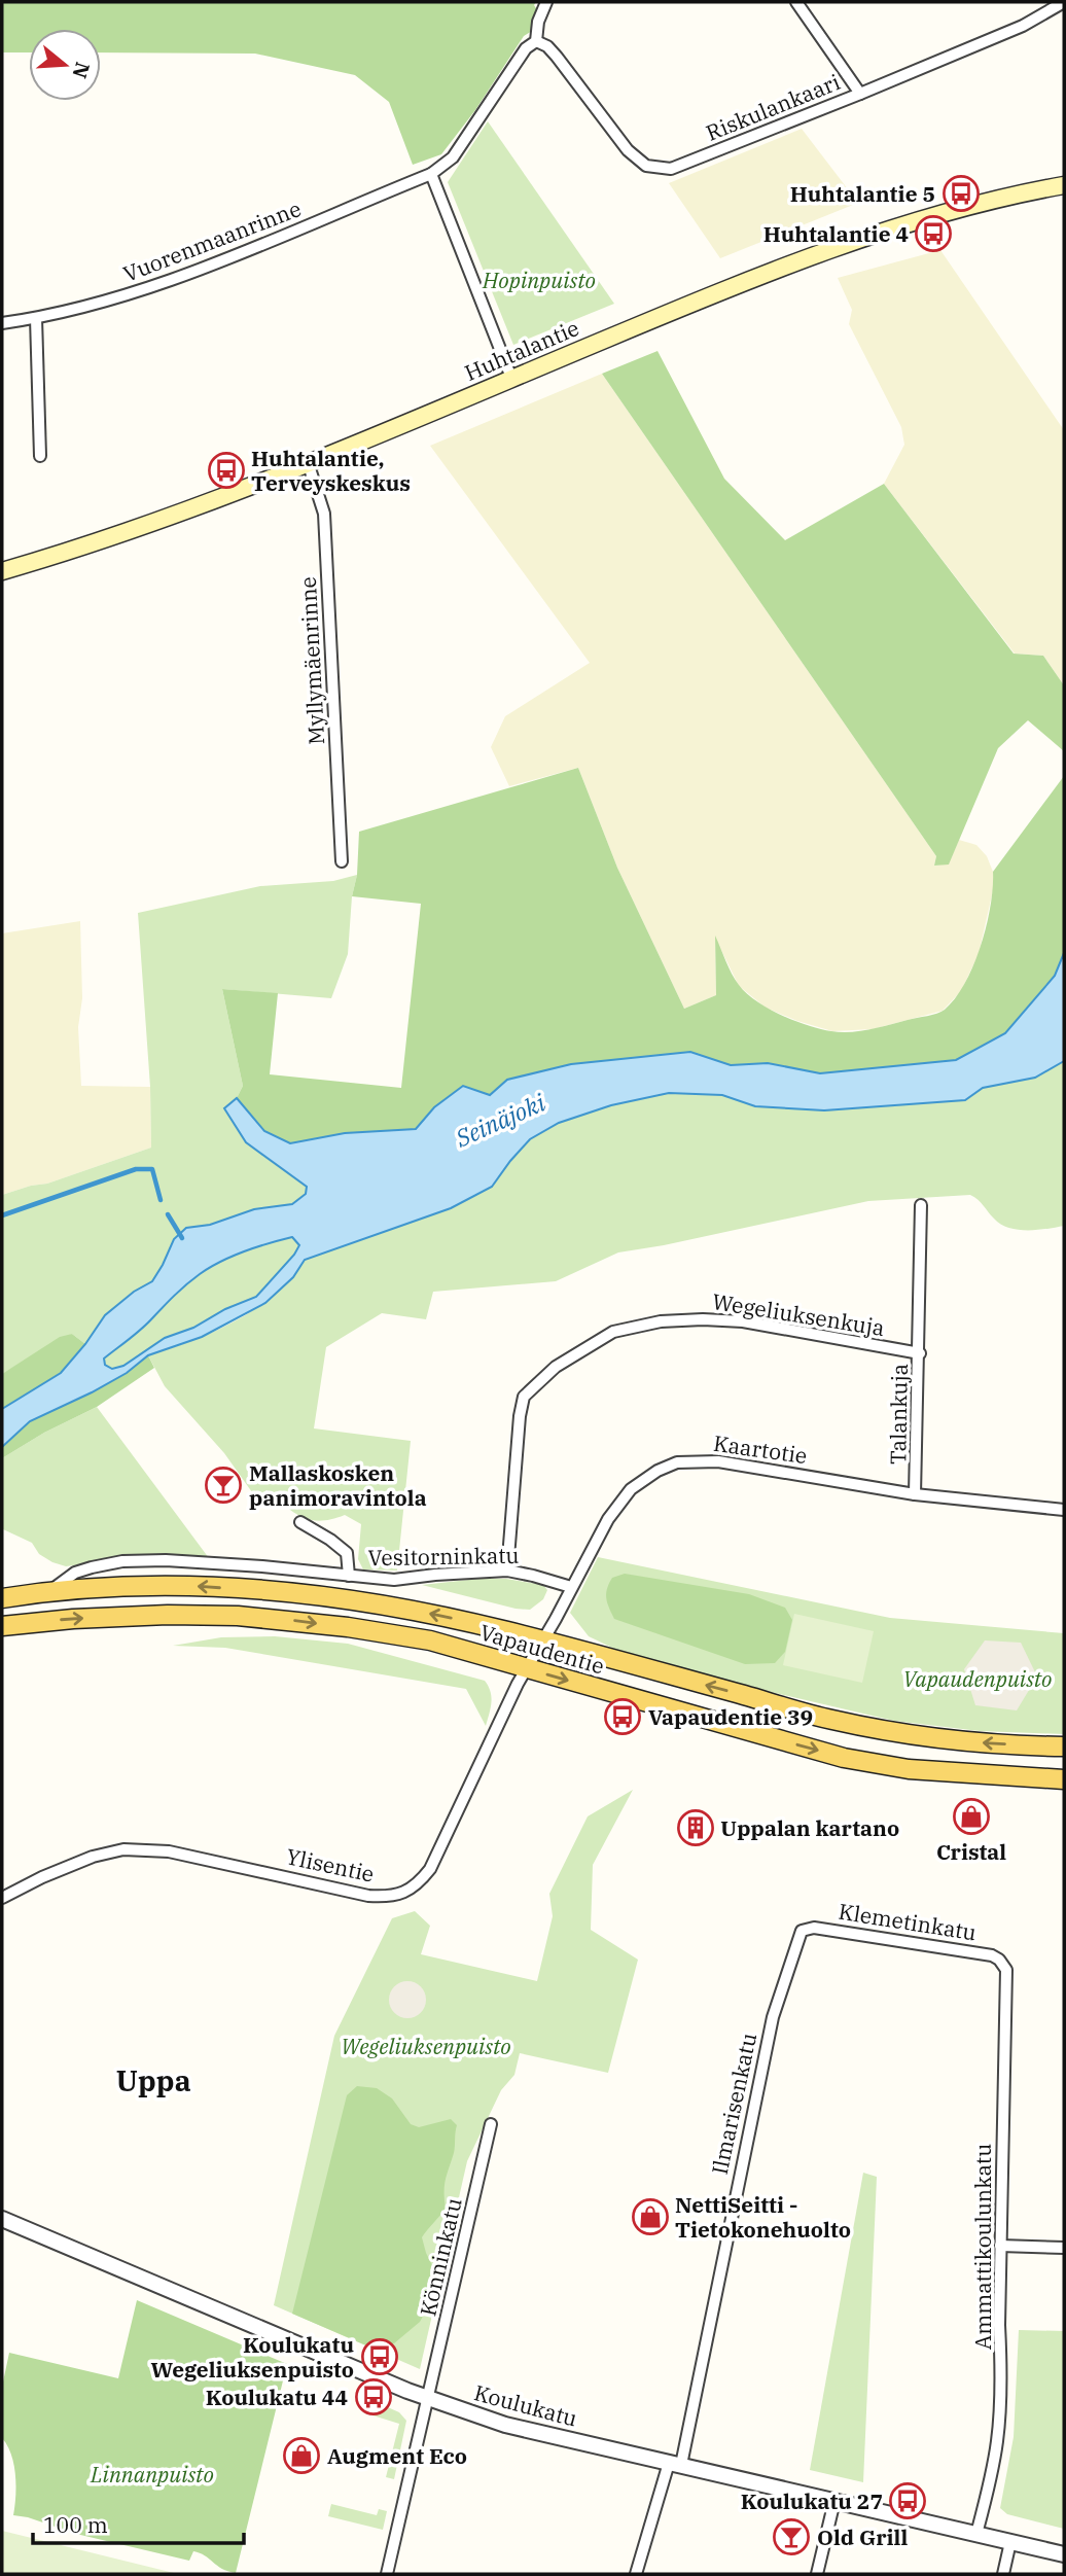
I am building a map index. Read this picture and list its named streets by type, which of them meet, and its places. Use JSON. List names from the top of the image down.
{
  "streets": {
    "main road": ["Huhtalantie", "Vapaudentie"],
    "street": [
      "Riskulankaari",
      "Vuorenmaanrinne",
      "Myllymäenrinne",
      "Wegeliuksenkuja",
      "Talankuja",
      "Kaartotie",
      "Vesitorninkatu",
      "Ylisentie",
      "Klemetinkatu",
      "Ilmarisenkatu",
      "Ammattikoulunkatu",
      "Könninkatu",
      "Koulukatu"
    ]
  },
  "crossings": [
    ["Riskulankaari", "Vuorenmaanrinne"],
    ["Huhtalantie", "Myllymäenrinne"],
    ["Wegeliuksenkuja", "Talankuja"],
    ["Wegeliuksenkuja", "Vesitorninkatu"],
    ["Talankuja", "Kaartotie"],
    ["Kaartotie", "Vesitorninkatu"],
    ["Kaartotie", "Vapaudentie"],
    ["Kaartotie", "Ylisentie"],
    ["Vesitorninkatu", "Vapaudentie"],
    ["Vapaudentie", "Ylisentie"],
    ["Klemetinkatu", "Ilmarisenkatu"],
    ["Klemetinkatu", "Ammattikoulunkatu"],
    ["Ilmarisenkatu", "Koulukatu"],
    ["Ammattikoulunkatu", "Koulukatu"],
    ["Könninkatu", "Koulukatu"]
  ],
  "districts": ["Uppa"],
  "water": ["Seinäjoki"],
  "parks": [
    "Hopinpuisto",
    "Vapaudenpuisto",
    "Wegeliuksenpuisto",
    "Linnanpuisto"
  ],
  "places": {
    "bus stop": [
      "Huhtalantie 5",
      "Huhtalantie 4",
      "Huhtalantie, Terveyskeskus",
      "Vapaudentie 39",
      "Koulukatu Wegeliuksenpuisto",
      "Koulukatu 44",
      "Koulukatu 27"
    ],
    "bar": ["Mallaskosken panimoravintola", "Old Grill"],
    "shop": ["Cristal", "NettiSeitti - Tietokonehuolto", "Augment Eco"],
    "building": ["Uppalan kartano"]
  },
  "scale_bar": "100 m",
  "north": "right"
}
